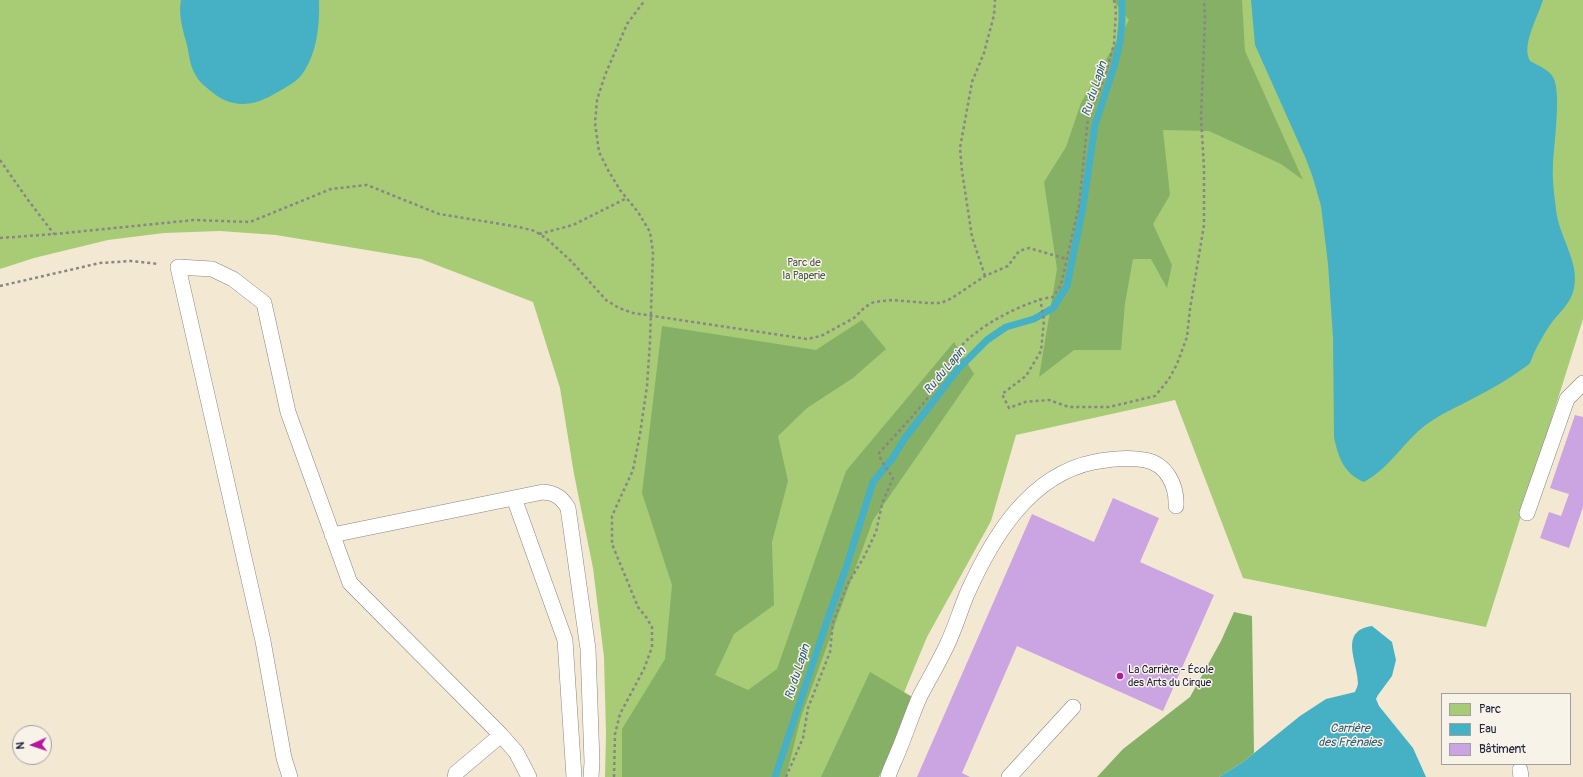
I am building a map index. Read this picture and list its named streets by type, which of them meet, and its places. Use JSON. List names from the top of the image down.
{
  "water": ["Ru du Lapin", "Carrière des Frênaies"],
  "parks": ["Parc de la Paperie"],
  "places": ["La Carrière - École des Arts du Cirque"],
  "legend": ["Parc", "Eau", "Bâtiment"],
  "north": "left"
}
